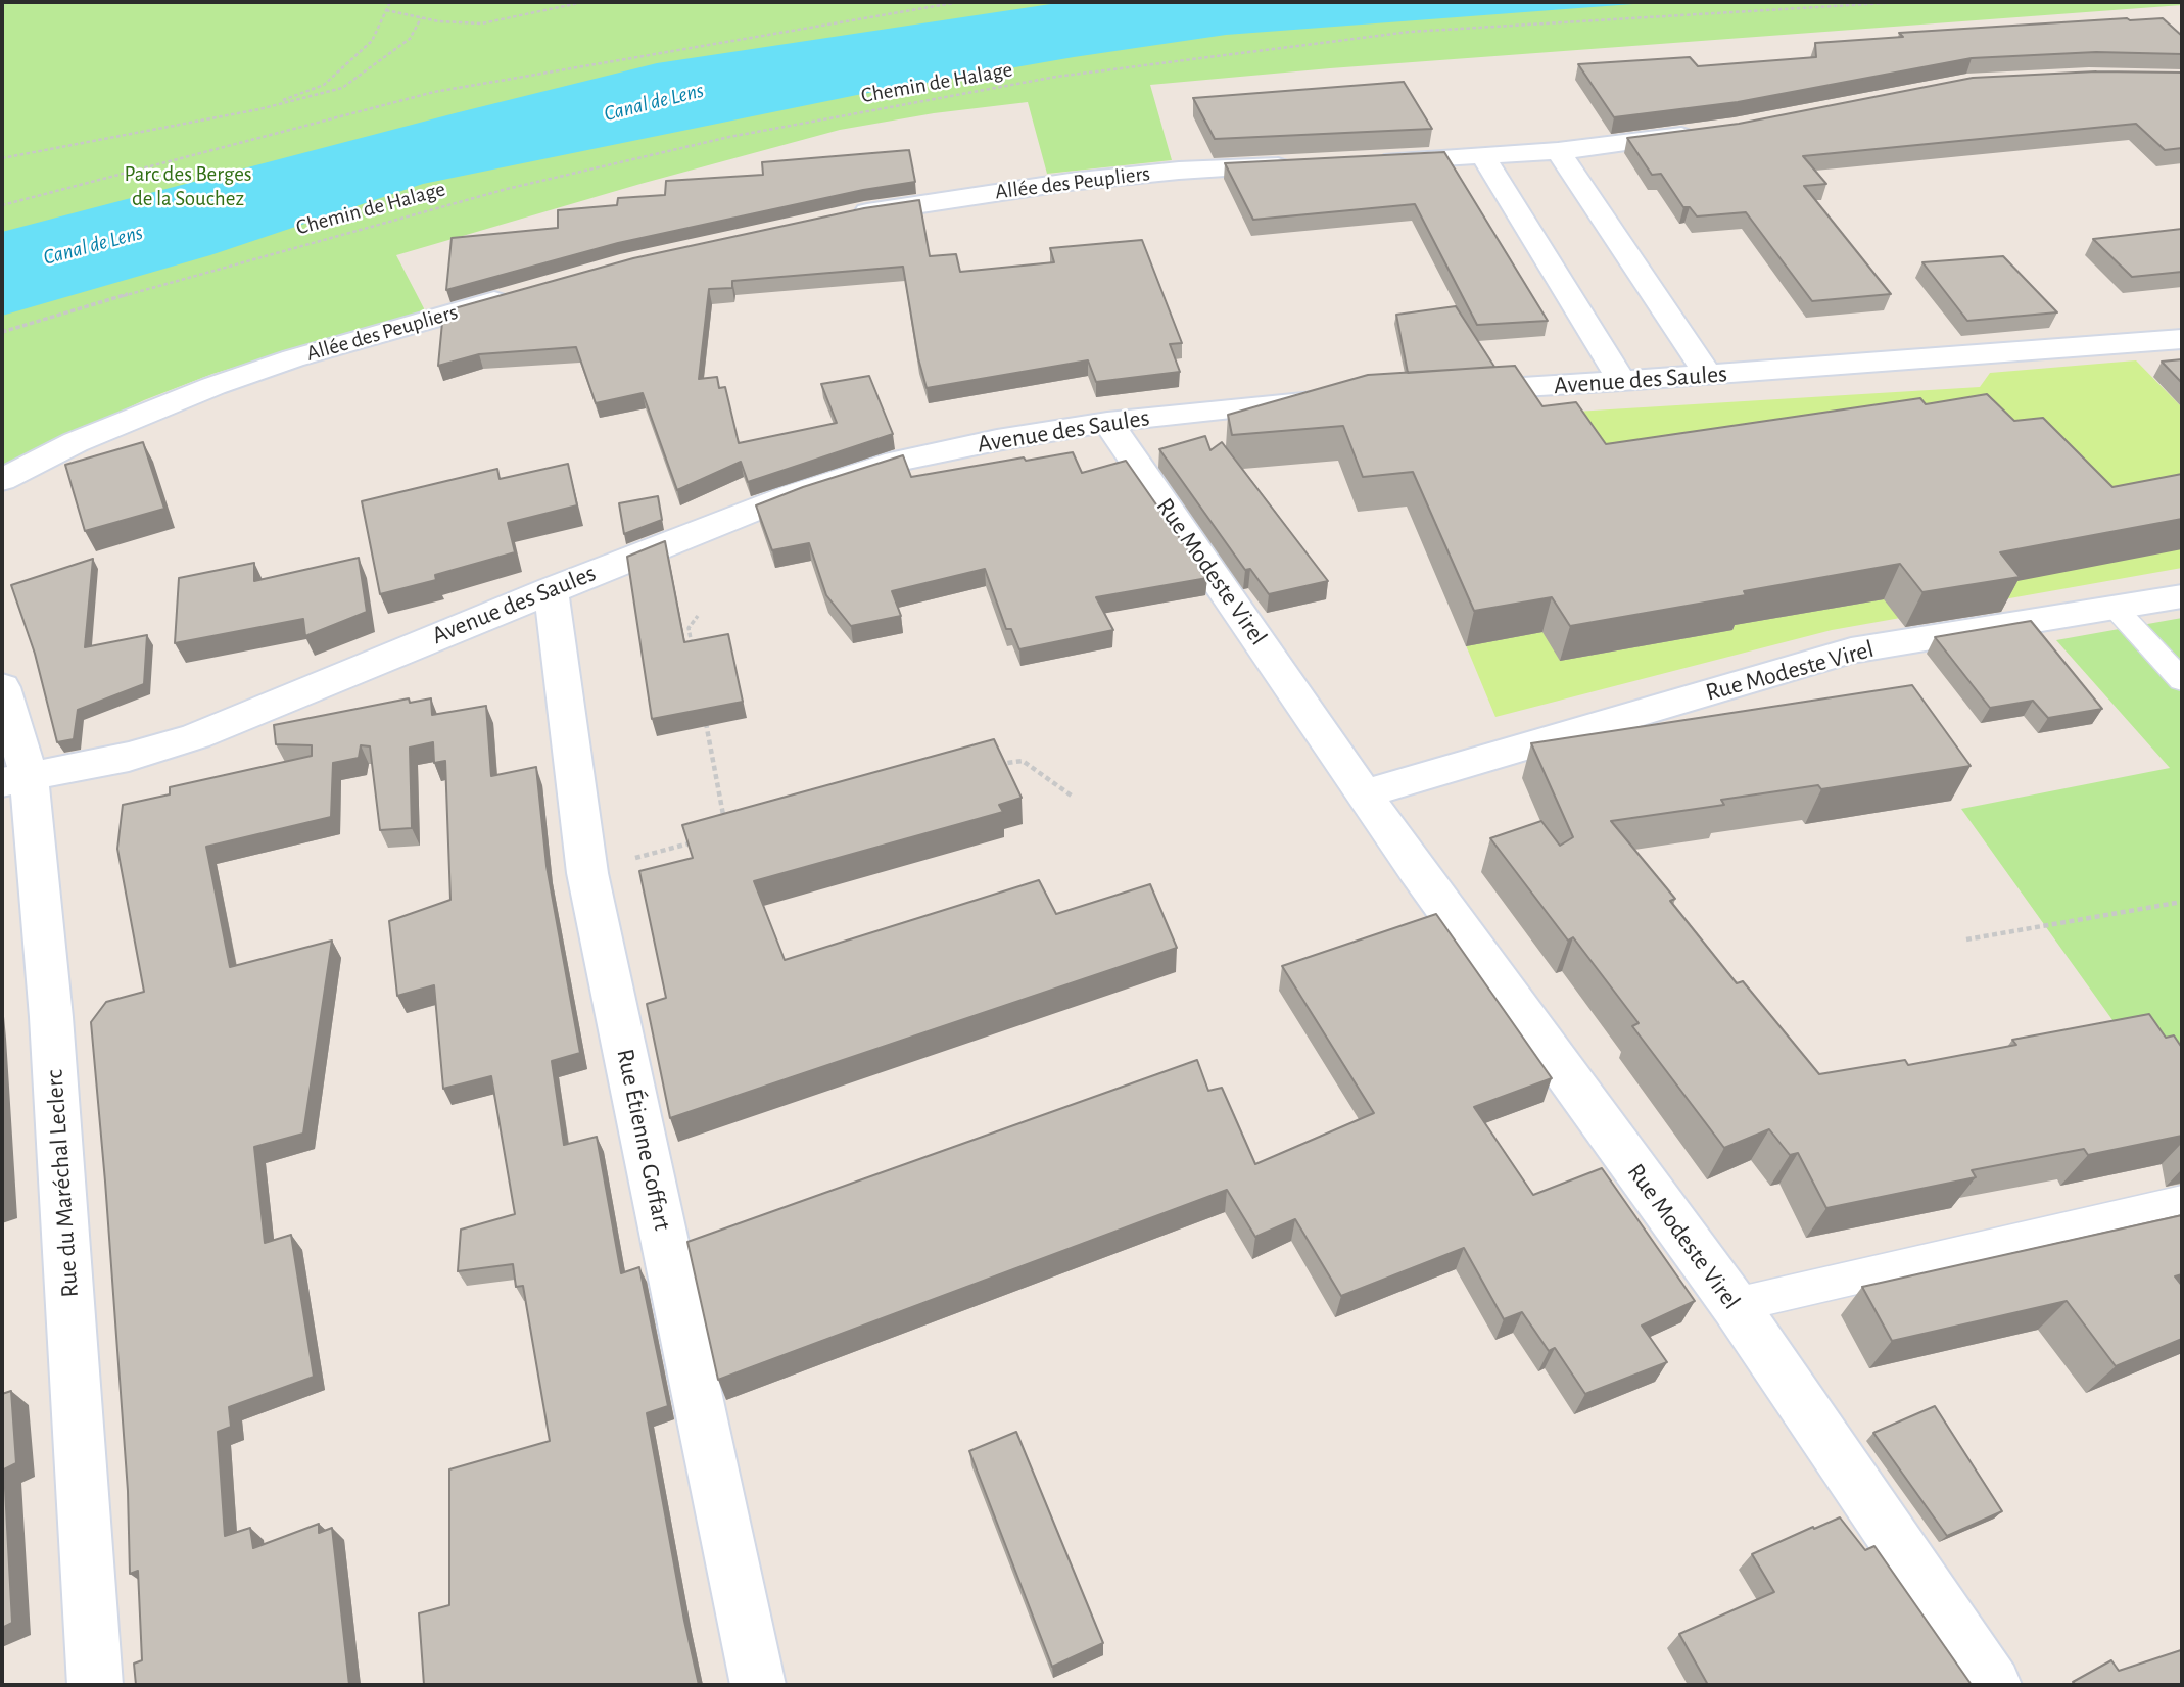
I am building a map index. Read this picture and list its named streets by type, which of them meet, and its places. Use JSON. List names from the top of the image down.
{
  "streets": {
    "street": [
      "Allée des Peupliers",
      "Avenue des Saules",
      "Rue Modeste Virel",
      "Rue Étienne Goffart",
      "Rue du Maréchal Leclerc"
    ],
    "path": ["Chemin de Halage"]
  },
  "crossings": [
    ["Avenue des Saules", "Rue Modeste Virel"],
    ["Avenue des Saules", "Rue Étienne Goffart"],
    ["Avenue des Saules", "Rue du Maréchal Leclerc"]
  ],
  "water": ["Canal de Lens"],
  "parks": ["Parc des Berges de la Souchez"]
}
